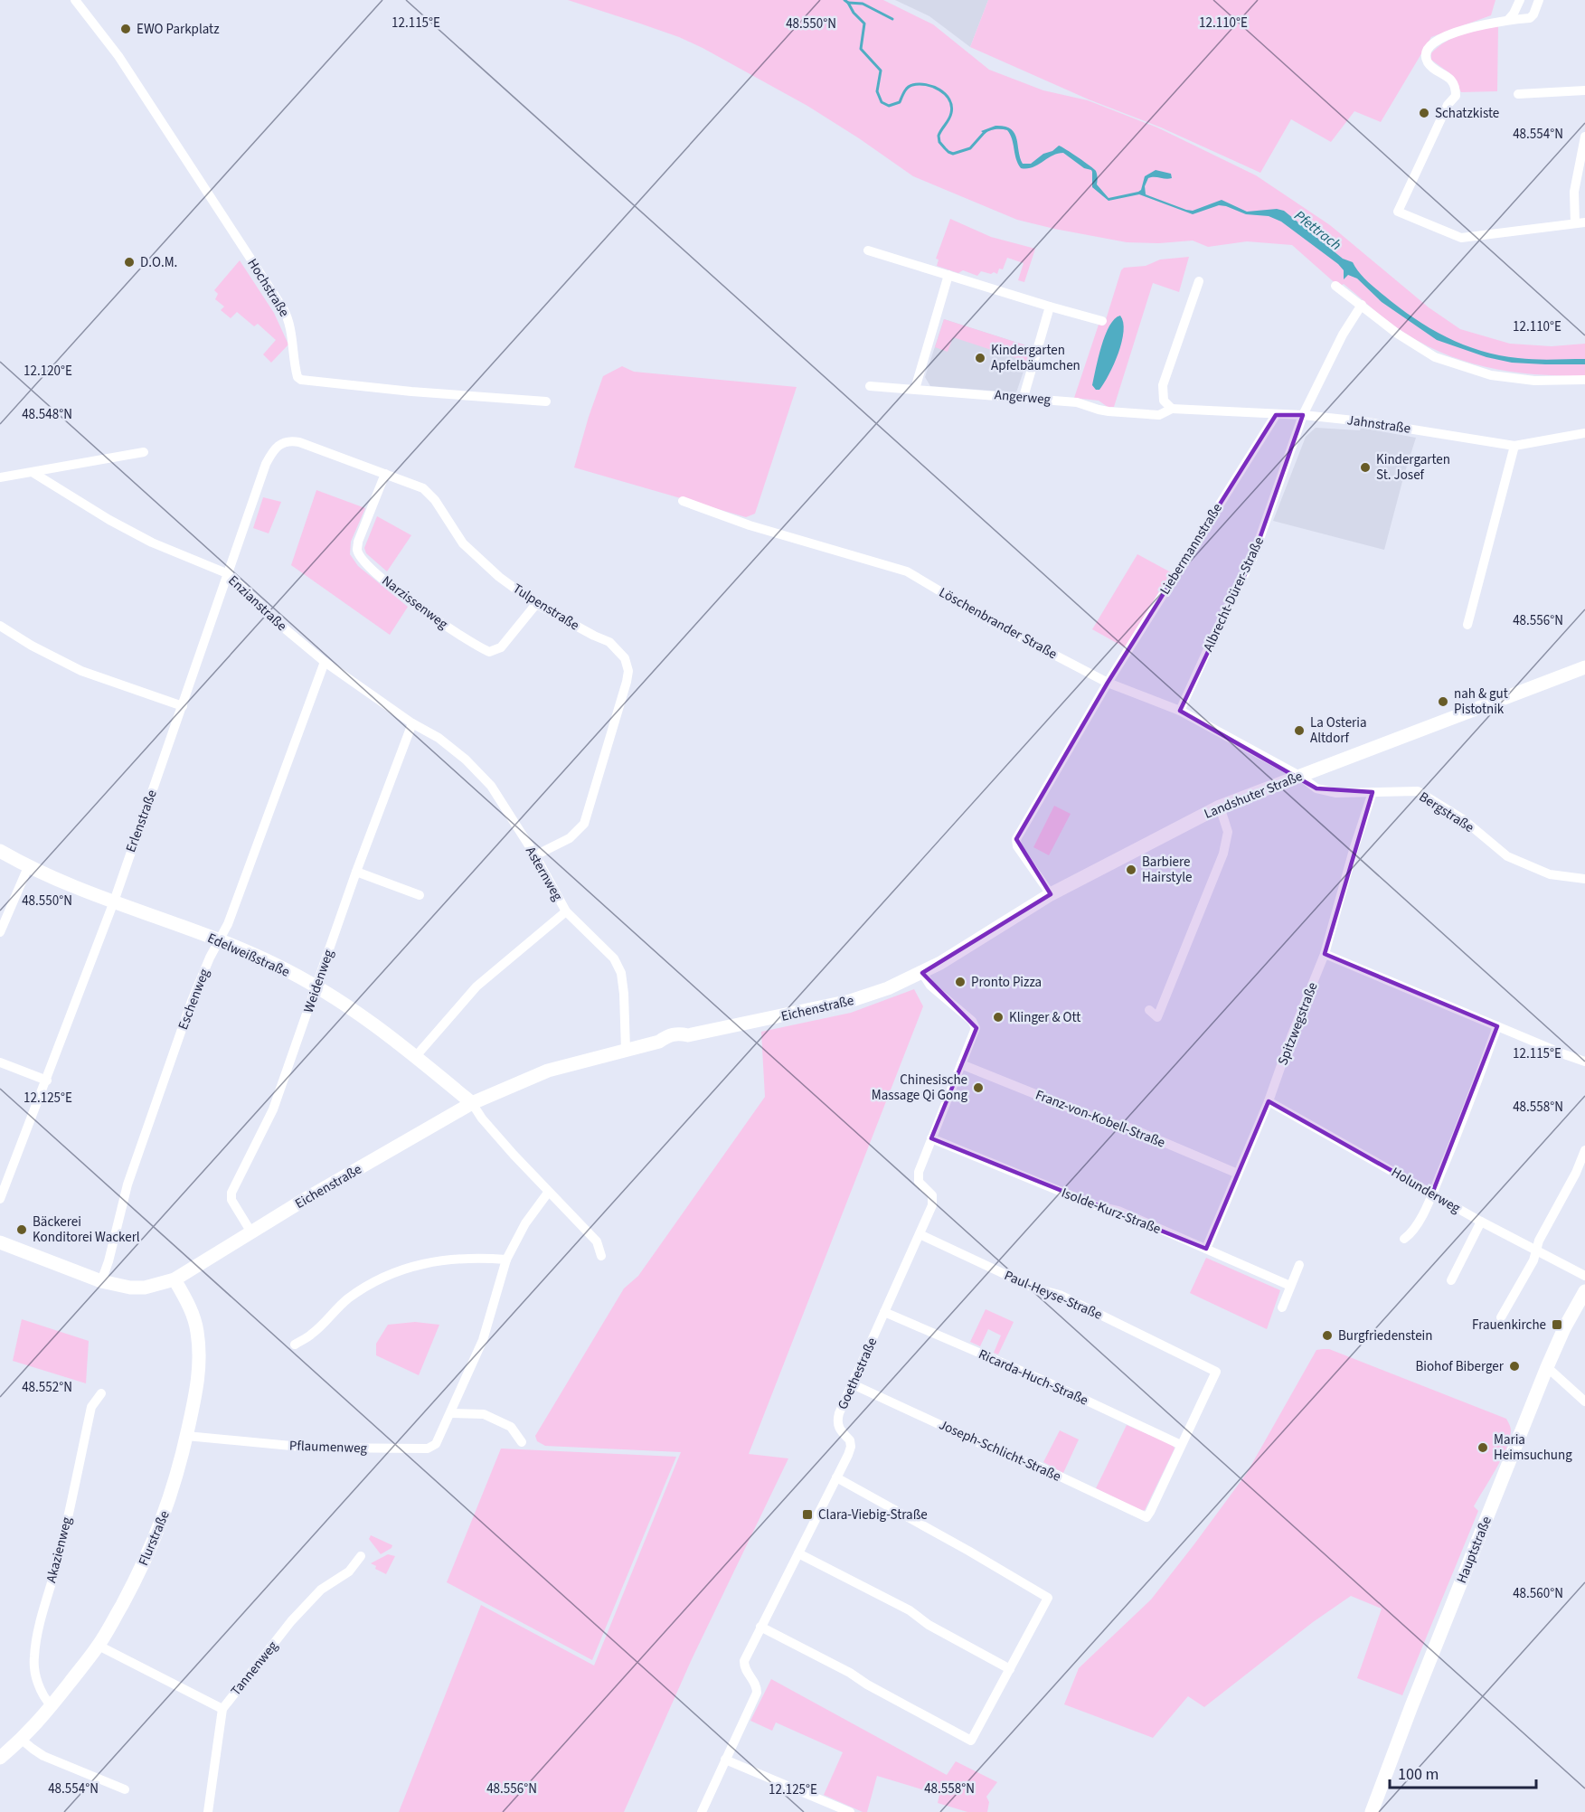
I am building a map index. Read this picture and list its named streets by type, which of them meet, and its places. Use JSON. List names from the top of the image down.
{
  "streets": {
    "street": [
      "Hochstraße",
      "Angerweg",
      "Jahnstraße",
      "Liebermannstraße",
      "Albrecht-Dürer-Straße",
      "Narzissenweg",
      "Enzianstraße",
      "Tulpenstraße",
      "Löschenbrander Straße",
      "Landshuter Straße",
      "Bergstraße",
      "Erlenstraße",
      "Asternweg",
      "Edelweißstraße",
      "Weidenweg",
      "Eschenweg",
      "Eichenstraße",
      "Spitzwegstraße",
      "Franz-von-Kobell-Straße",
      "Holunderweg",
      "Isolde-Kurz-Straße",
      "Paul-Heyse-Straße",
      "Goethestraße",
      "Ricarda-Huch-Straße",
      "Pflaumenweg",
      "Joseph-Schlicht-Straße",
      "Flurstraße",
      "Akazienweg",
      "Hauptstraße",
      "Tannenweg"
    ]
  },
  "crossings": [
    ["Angerweg", "Jahnstraße"],
    ["Jahnstraße", "Liebermannstraße"],
    ["Jahnstraße", "Albrecht-Dürer-Straße"],
    ["Liebermannstraße", "Löschenbrander Straße"],
    ["Liebermannstraße", "Landshuter Straße"],
    ["Albrecht-Dürer-Straße", "Löschenbrander Straße"],
    ["Narzissenweg", "Tulpenstraße"],
    ["Enzianstraße", "Erlenstraße"],
    ["Enzianstraße", "Asternweg"],
    ["Enzianstraße", "Weidenweg"],
    ["Enzianstraße", "Eschenweg"],
    ["Tulpenstraße", "Erlenstraße"],
    ["Tulpenstraße", "Asternweg"],
    ["Löschenbrander Straße", "Landshuter Straße"],
    ["Löschenbrander Straße", "Bergstraße"],
    ["Landshuter Straße", "Bergstraße"],
    ["Landshuter Straße", "Eichenstraße"],
    ["Bergstraße", "Spitzwegstraße"],
    ["Erlenstraße", "Edelweißstraße"],
    ["Asternweg", "Weidenweg"],
    ["Asternweg", "Eichenstraße"],
    ["Edelweißstraße", "Weidenweg"],
    ["Edelweißstraße", "Eschenweg"],
    ["Edelweißstraße", "Eichenstraße"],
    ["Weidenweg", "Eichenstraße"],
    ["Eschenweg", "Eichenstraße"],
    ["Eichenstraße", "Goethestraße"],
    ["Eichenstraße", "Flurstraße"],
    ["Spitzwegstraße", "Franz-von-Kobell-Straße"],
    ["Spitzwegstraße", "Holunderweg"],
    ["Spitzwegstraße", "Isolde-Kurz-Straße"],
    ["Franz-von-Kobell-Straße", "Goethestraße"],
    ["Isolde-Kurz-Straße", "Goethestraße"],
    ["Paul-Heyse-Straße", "Goethestraße"],
    ["Paul-Heyse-Straße", "Ricarda-Huch-Straße"],
    ["Paul-Heyse-Straße", "Joseph-Schlicht-Straße"],
    ["Goethestraße", "Ricarda-Huch-Straße"],
    ["Goethestraße", "Joseph-Schlicht-Straße"],
    ["Ricarda-Huch-Straße", "Joseph-Schlicht-Straße"],
    ["Pflaumenweg", "Flurstraße"],
    ["Flurstraße", "Akazienweg"]
  ],
  "water": ["Pfettrach"],
  "places": {
    "other": [
      "EWO Parkplatz",
      "Schatzkiste",
      "D.O.M.",
      "Kindergarten Apfelbäumchen",
      "Kindergarten St. Josef",
      "nah & gut Pistotnik",
      "La Osteria Altdorf",
      "Barbiere Hairstyle",
      "Pronto Pizza",
      "Klinger & Ott",
      "Chinesische Massage Qi Gong",
      "Bäckerei Konditorei Wackerl",
      "Burgfriedenstein",
      "Biohof Biberger",
      "Maria Heimsuchung"
    ],
    "transit": ["Frauenkirche", "Clara-Viebig-Straße"]
  },
  "scale_bar": "100 m",
  "coordinates": [
    "12.115°E",
    "12.110°E",
    "48.550°N",
    "48.554°N",
    "12.120°E",
    "48.548°N",
    "48.556°N",
    "12.125°E",
    "48.558°N",
    "48.552°N",
    "48.560°N"
  ]
}
